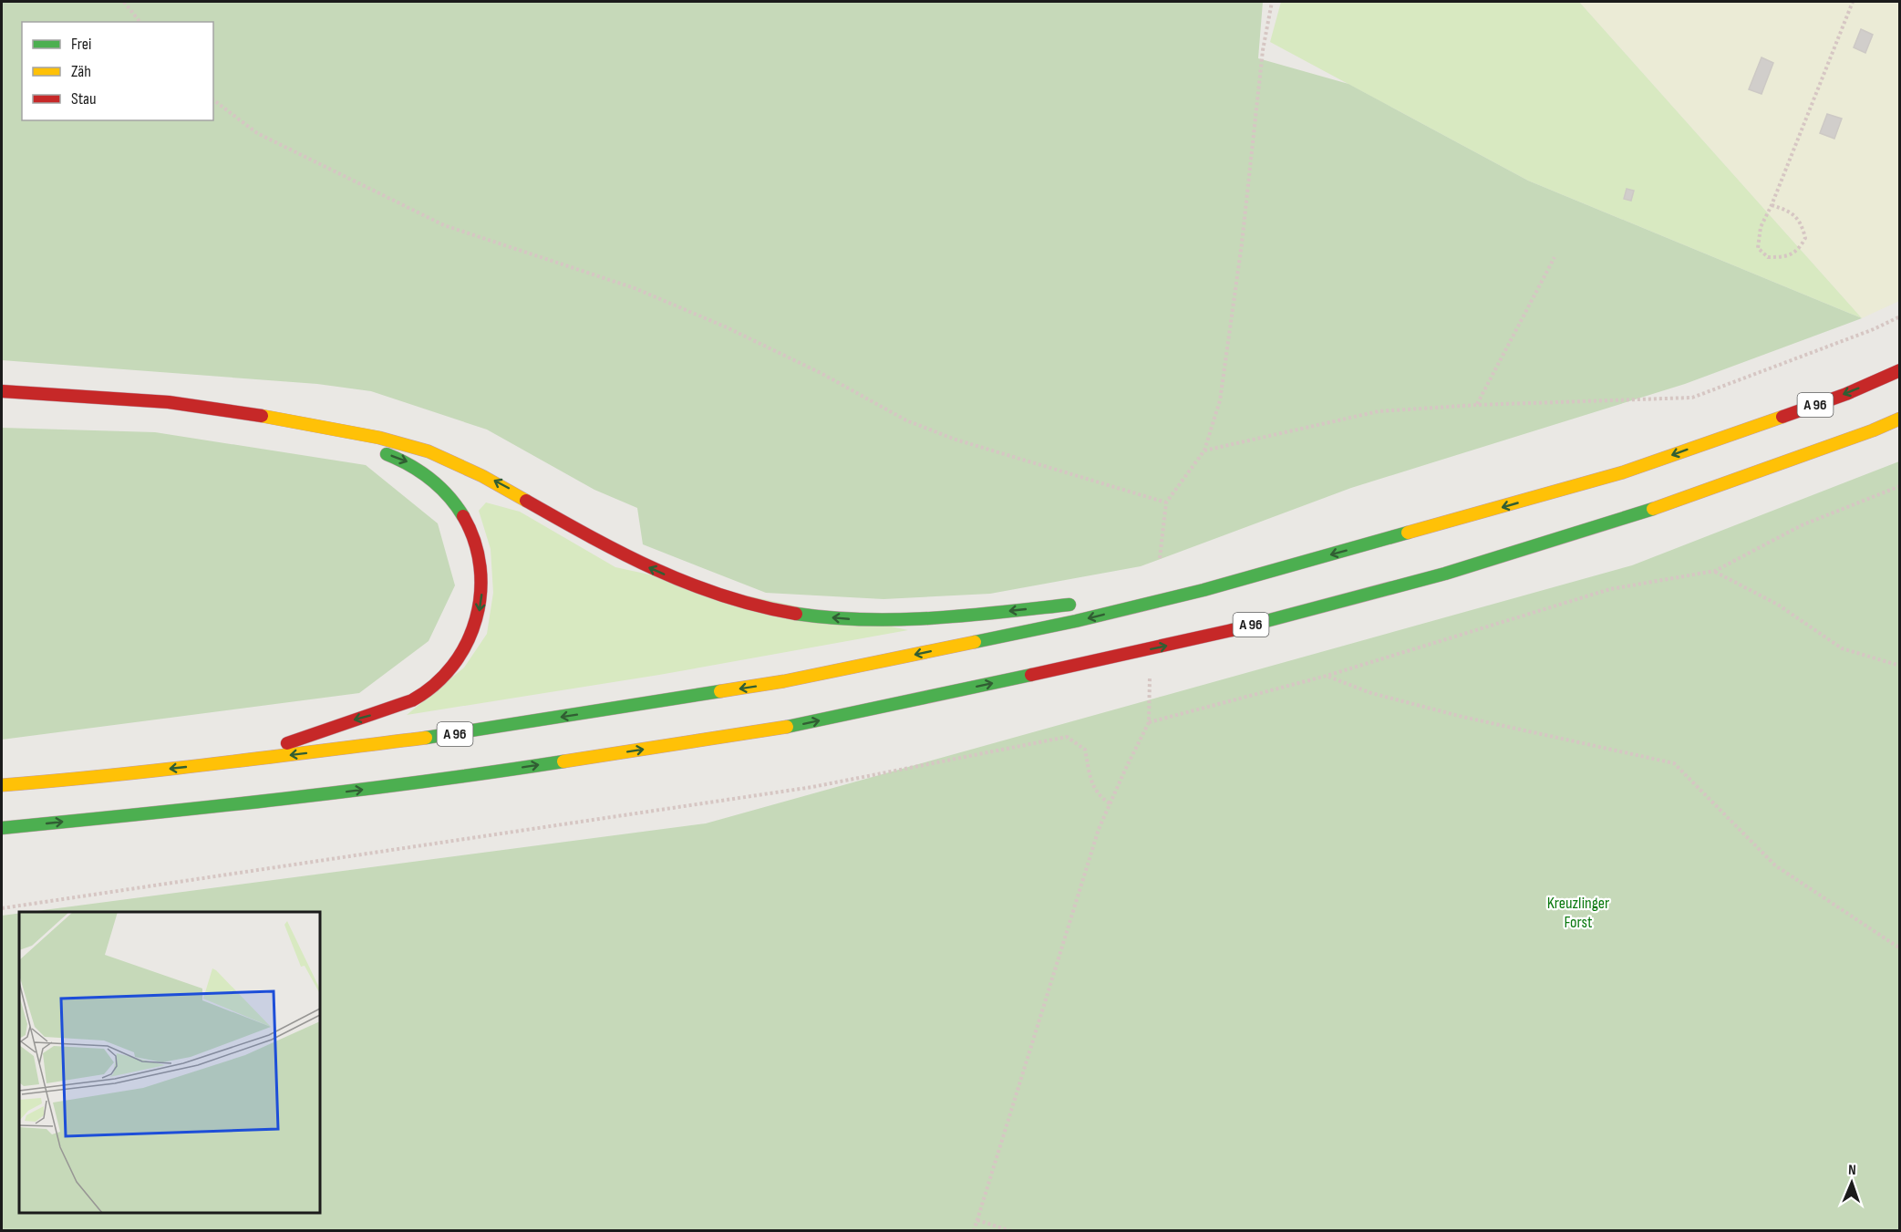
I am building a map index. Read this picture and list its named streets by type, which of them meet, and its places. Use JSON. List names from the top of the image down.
{
  "streets": {
    "highway": ["A 96"]
  },
  "parks": ["Kreuzlinger Forst"],
  "legend": ["Frei", "Zäh", "Stau"],
  "north": "top"
}
